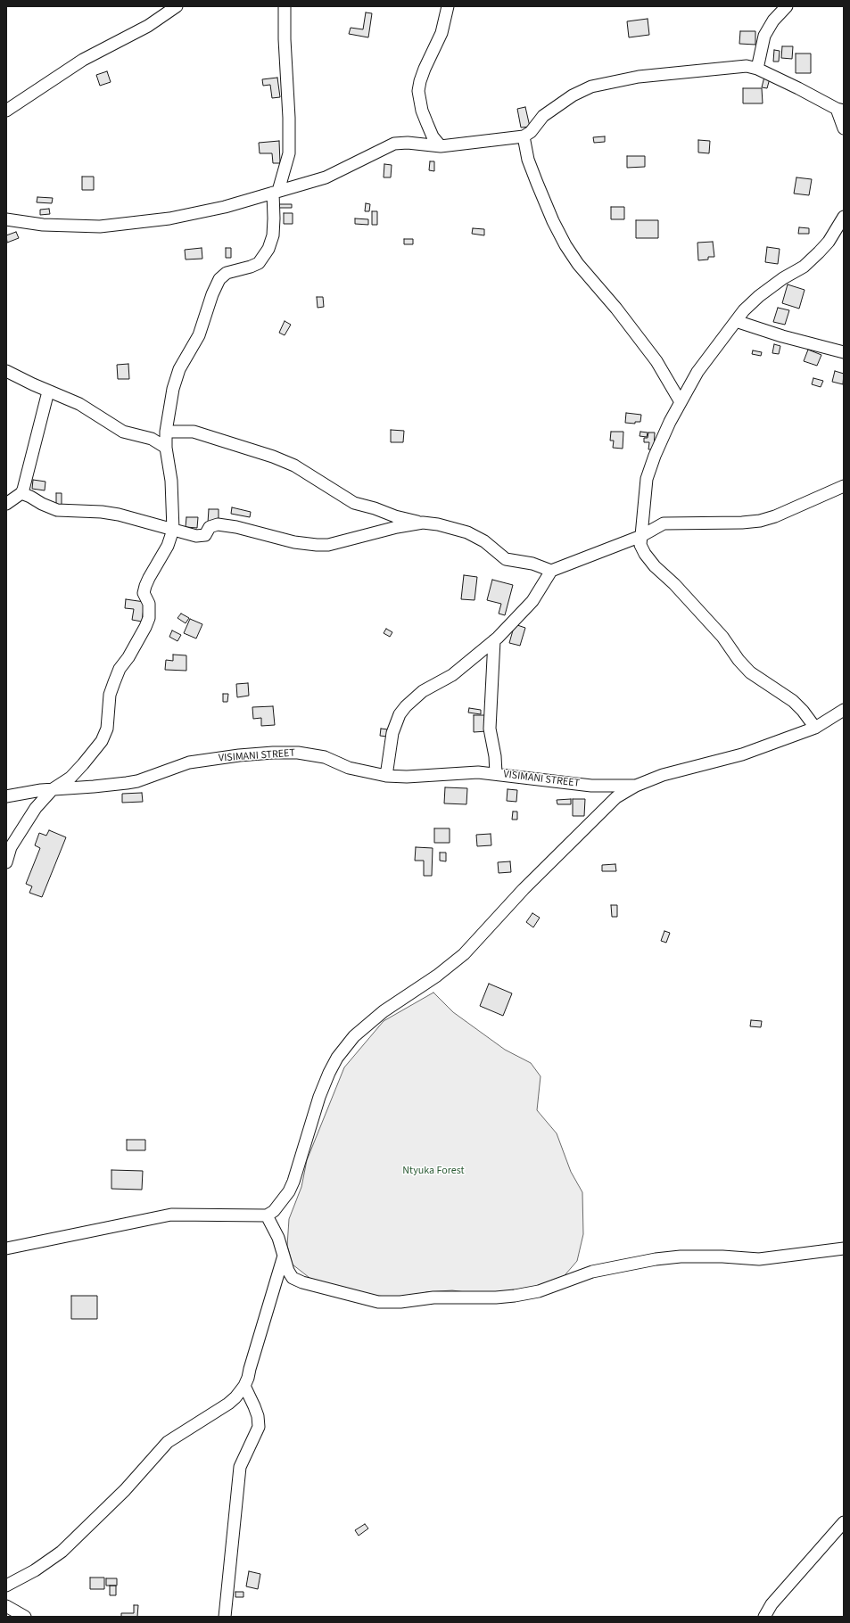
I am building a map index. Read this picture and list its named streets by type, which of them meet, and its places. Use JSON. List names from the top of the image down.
{
  "streets": {
    "street": ["VISIMANI STREET"]
  },
  "parks": ["Ntyuka Forest"]
}
